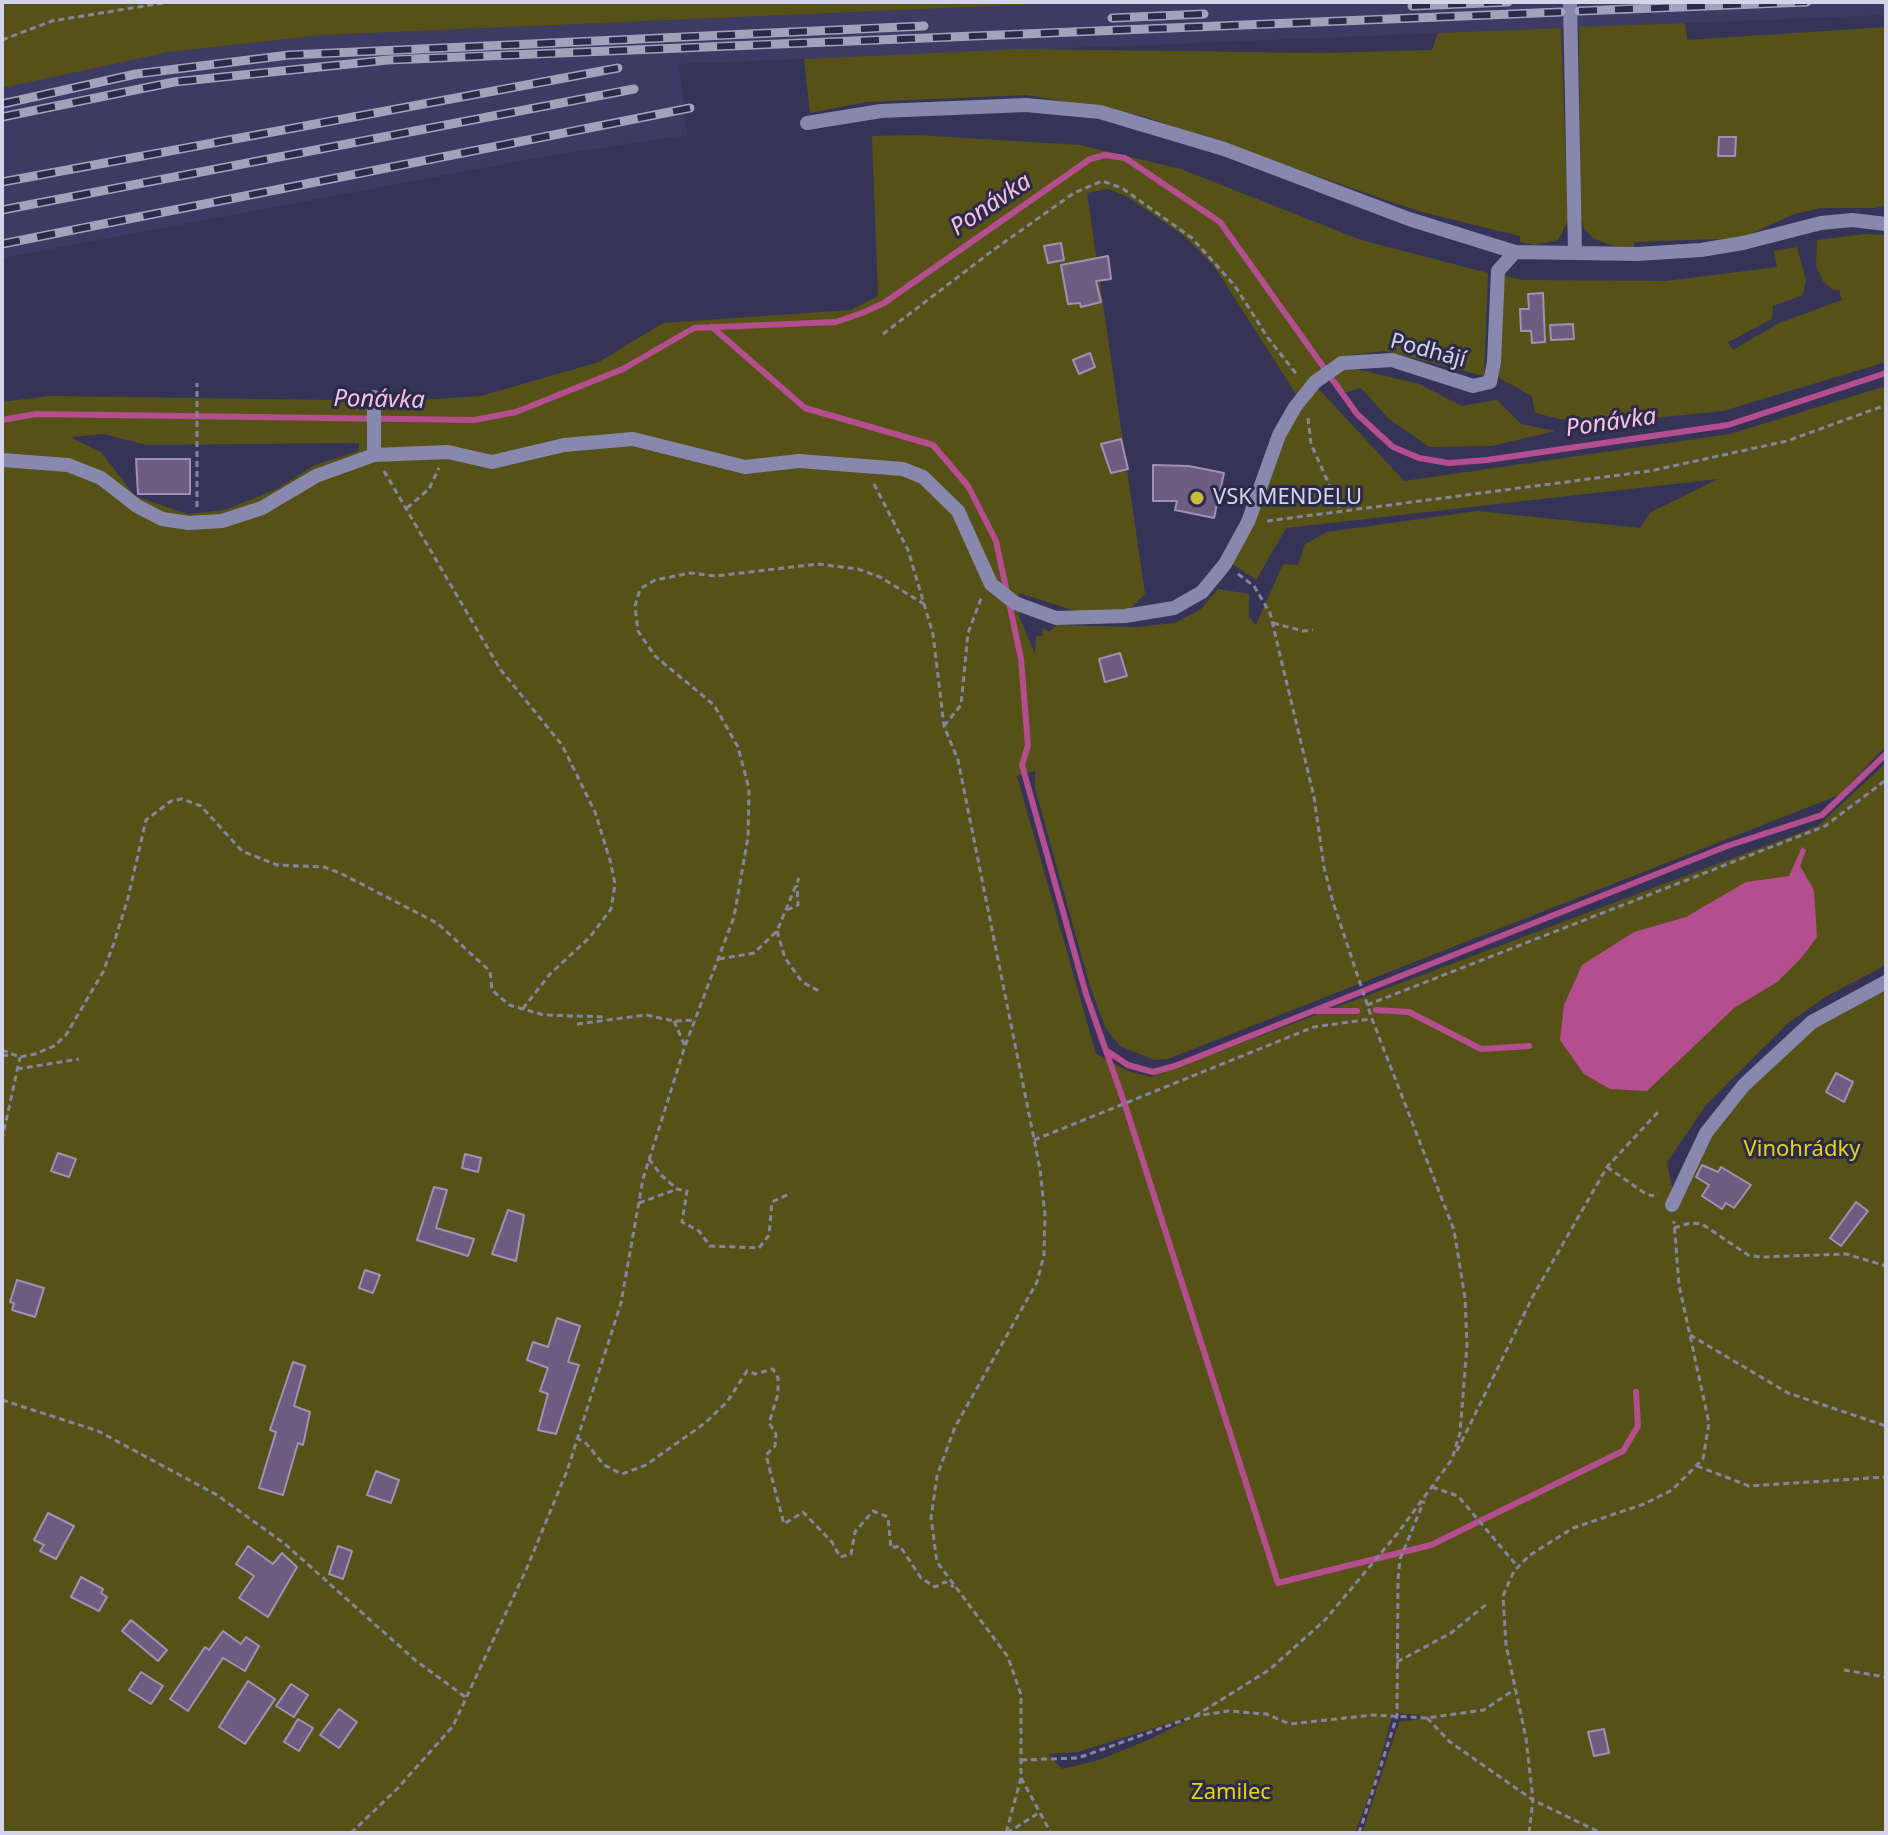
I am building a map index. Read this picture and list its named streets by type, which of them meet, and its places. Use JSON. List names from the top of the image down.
{
  "streets": {
    "lane": ["Podhájí"]
  },
  "water": ["Ponávka"],
  "parks": ["Vinohrádky", "Zamilec"],
  "places": ["VSK MENDELU"]
}
